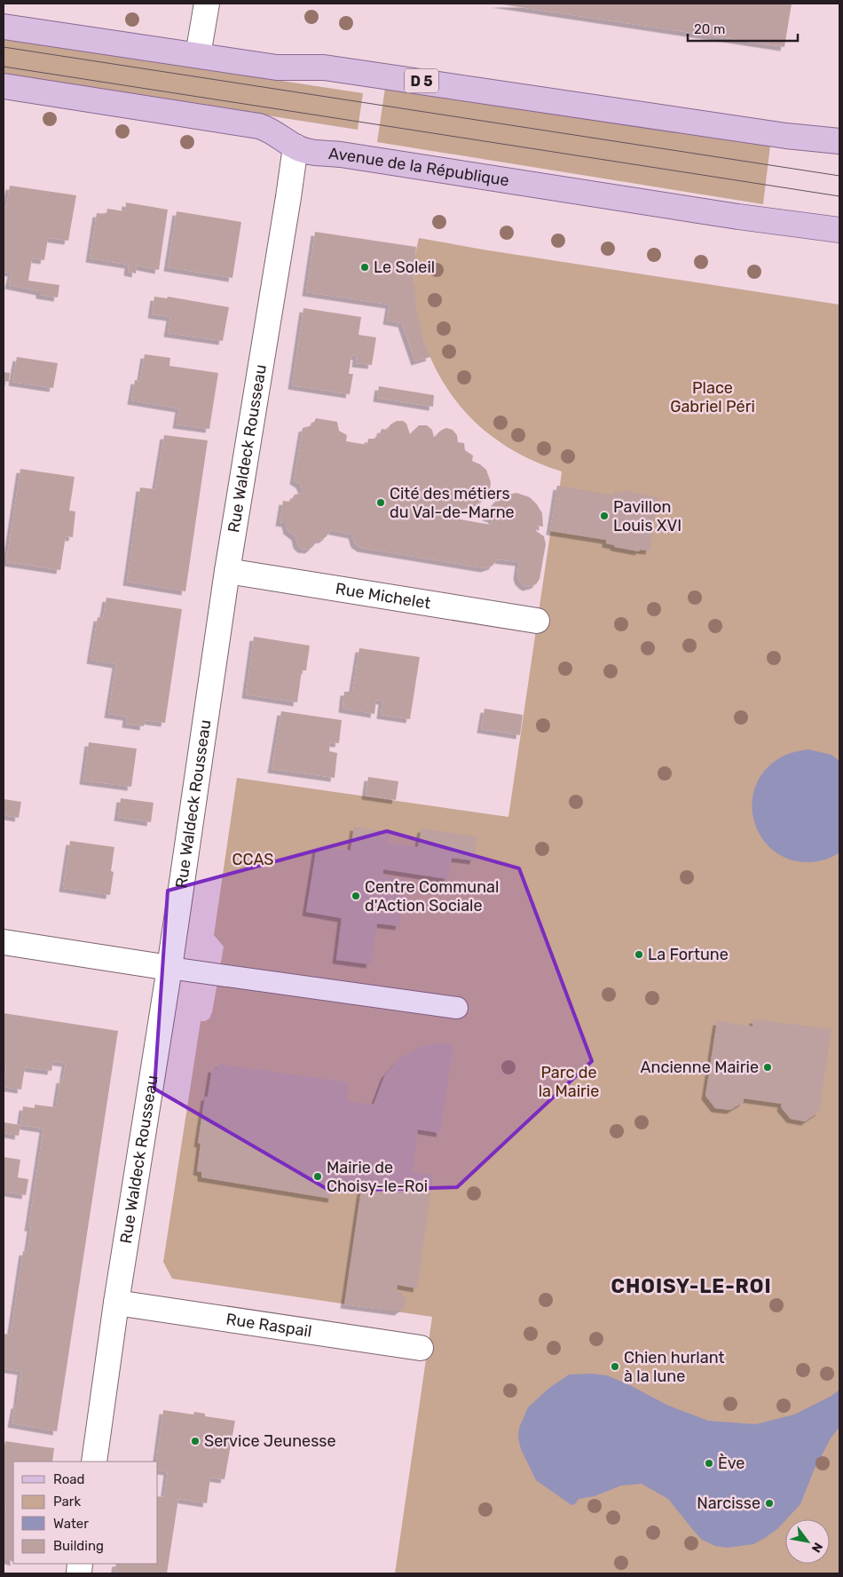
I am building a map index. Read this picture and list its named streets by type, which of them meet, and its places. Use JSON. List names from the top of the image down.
{
  "streets": {
    "main road": ["D 5", "Avenue de la République"],
    "street": ["Rue Waldeck Rousseau", "Rue Michelet", "Rue Raspail"]
  },
  "crossings": [
    ["Avenue de la République", "Rue Waldeck Rousseau"],
    ["Rue Waldeck Rousseau", "Rue Michelet"],
    ["Rue Waldeck Rousseau", "Rue Raspail"]
  ],
  "districts": ["CHOISY-LE-ROI"],
  "parks": ["Place Gabriel Péri", "CCAS", "Parc de la Mairie"],
  "places": [
    "Le Soleil",
    "Cité des métiers du Val-de-Marne",
    "Pavillon Louis XVI",
    "Centre Communal d'Action Sociale",
    "La Fortune",
    "Ancienne Mairie",
    "Mairie de Choisy-le-Roi",
    "Chien hurlant à la lune",
    "Service Jeunesse",
    "Ève",
    "Narcisse"
  ],
  "legend": [
    "Road",
    "Park",
    "Water",
    "Building"
  ],
  "scale_bar": "20 m",
  "north": "bottom right"
}
